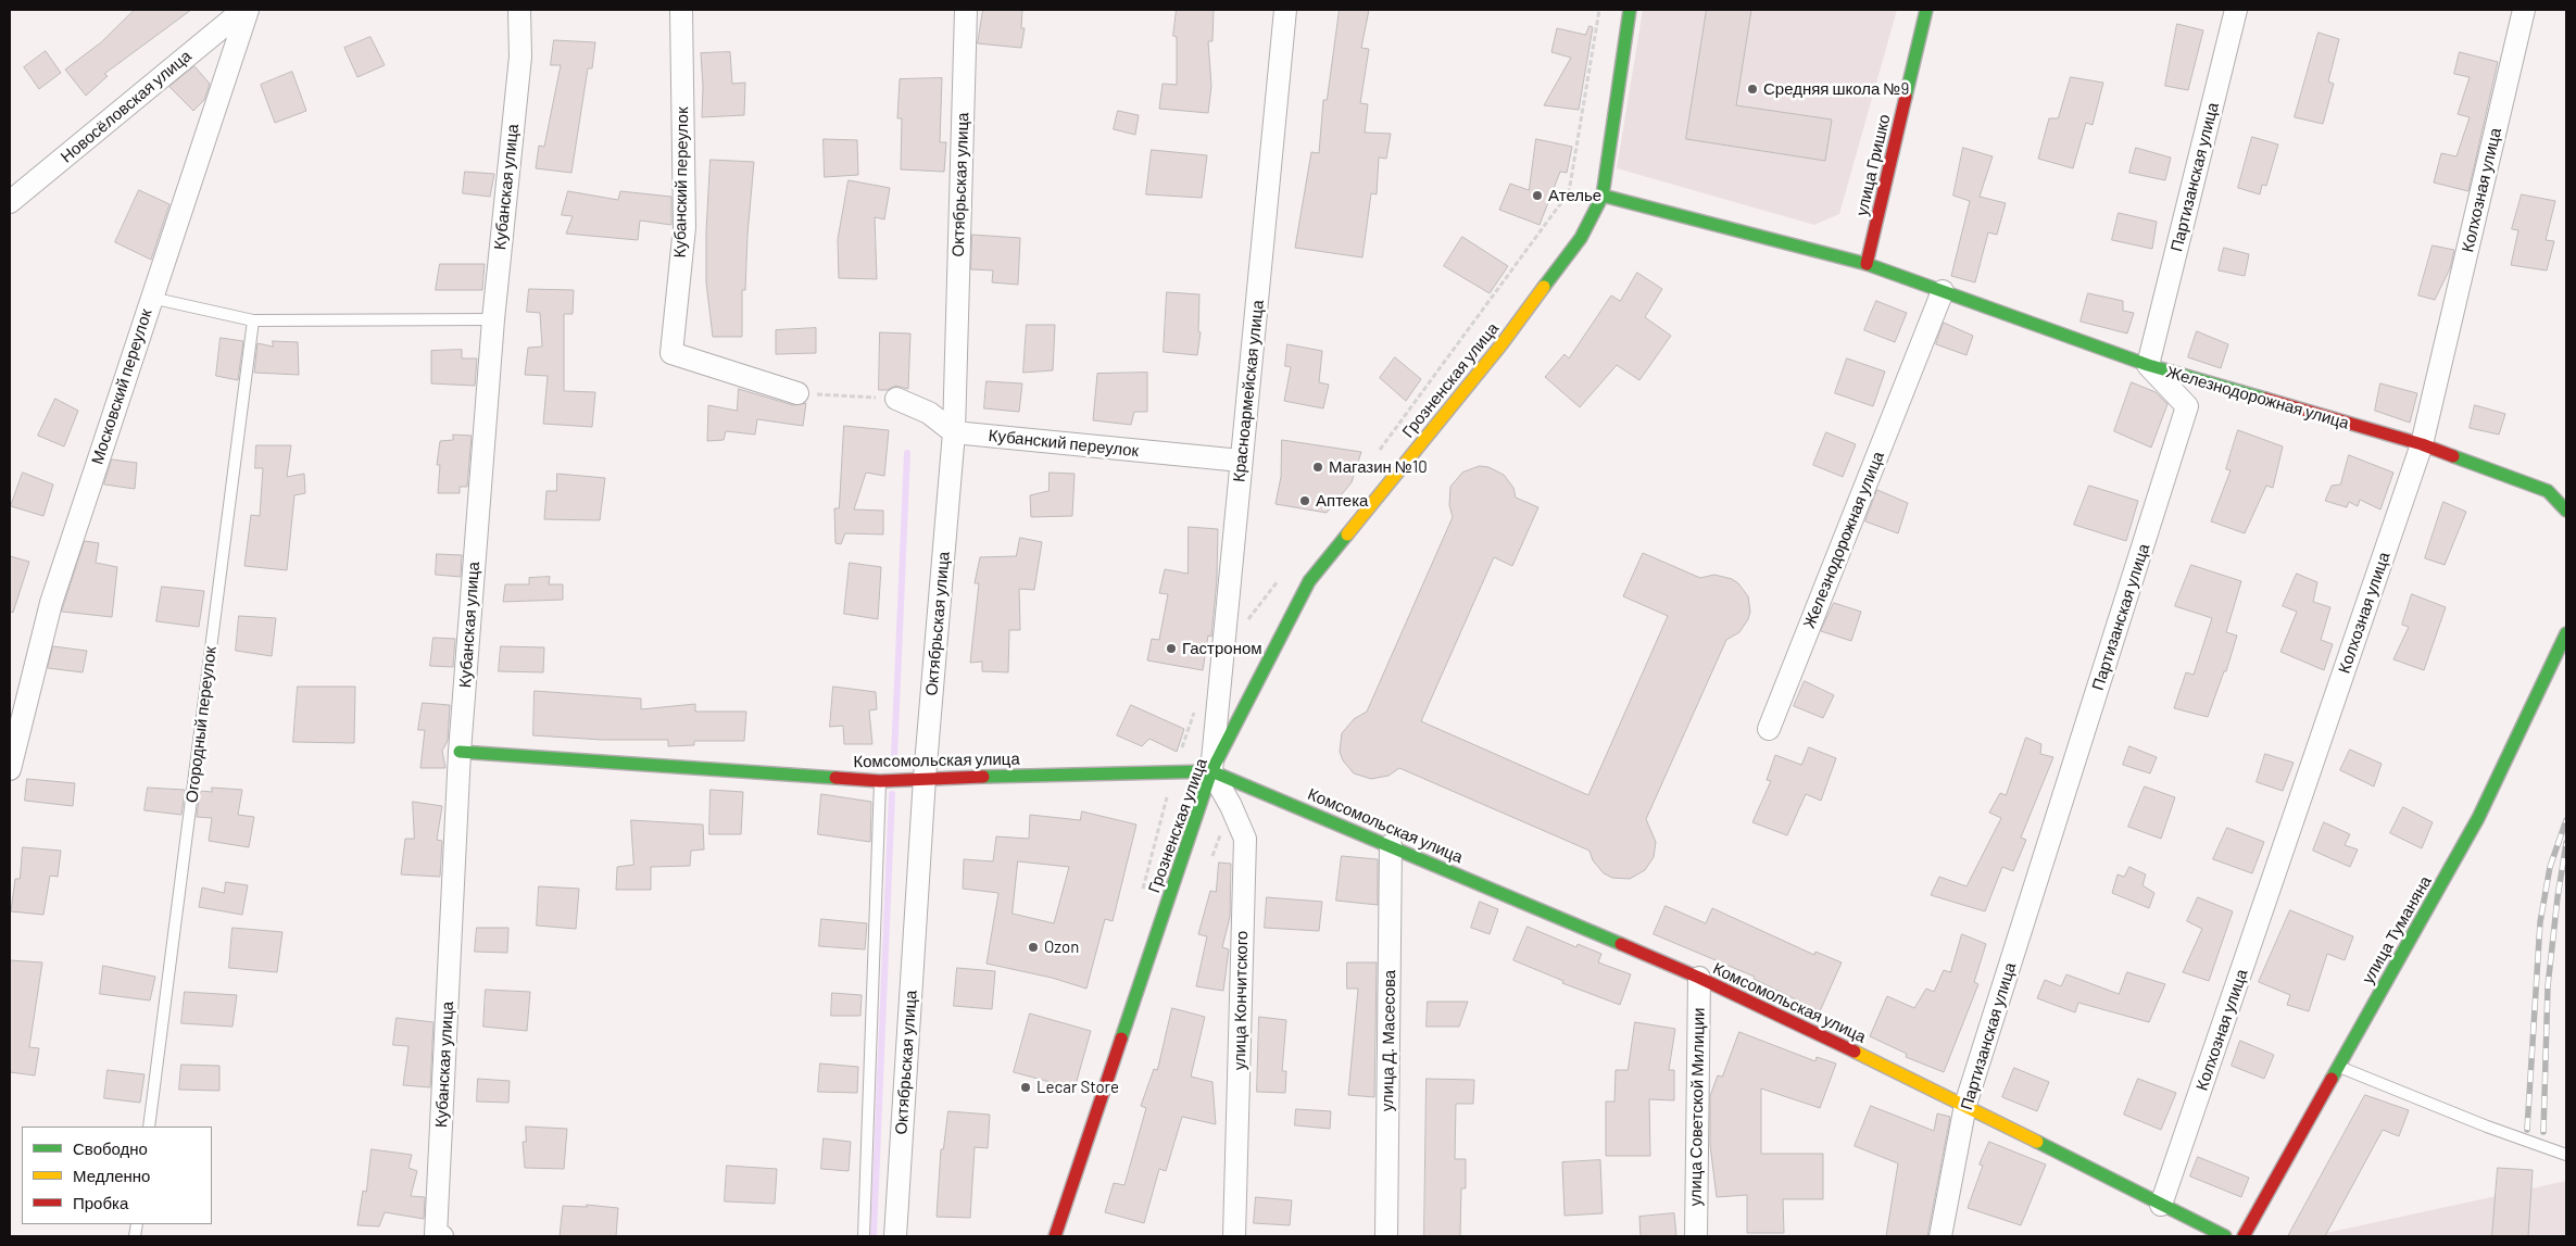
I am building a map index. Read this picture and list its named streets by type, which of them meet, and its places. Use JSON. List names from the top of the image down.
{
  "streets": {
    "street": [
      "Новосёловская улица",
      "улица Гришко",
      "Партизанская улица",
      "Кубанский переулок",
      "Октябрьская улица",
      "Кубанская улица",
      "Колхозная улица",
      "Грозненская улица",
      "Московский переулок",
      "Красноармейская улица",
      "Железнодорожная улица",
      "Комсомольская улица",
      "улица Туманяна",
      "улица Кончитского",
      "улица Д. Масесова",
      "улица Советской Милиции"
    ],
    "lane": ["Огородный переулок"]
  },
  "crossings": [
    ["улица Гришко", "Железнодорожная улица"],
    ["Партизанская улица", "Железнодорожная улица"],
    ["Партизанская улица", "Комсомольская улица"],
    ["Кубанский переулок", "Октябрьская улица"],
    ["Кубанский переулок", "Красноармейская улица"],
    ["Октябрьская улица", "Комсомольская улица"],
    ["Кубанская улица", "Комсомольская улица"],
    ["Колхозная улица", "Железнодорожная улица"],
    ["Колхозная улица", "Комсомольская улица"],
    ["Грозненская улица", "Красноармейская улица"],
    ["Грозненская улица", "Железнодорожная улица"],
    ["Грозненская улица", "Комсомольская улица"],
    ["Грозненская улица", "улица Кончитского"],
    ["Красноармейская улица", "Комсомольская улица"],
    ["Красноармейская улица", "улица Кончитского"],
    ["Комсомольская улица", "улица Кончитского"],
    ["Комсомольская улица", "улица Д. Масесова"],
    ["Комсомольская улица", "улица Советской Милиции"]
  ],
  "places": [
    "Средняя школа №9",
    "Ателье",
    "Магазин №10",
    "Аптека",
    "Гастроном",
    "Ozon",
    "Lecar Store"
  ],
  "legend": ["Свободно", "Медленно", "Пробка"]
}
